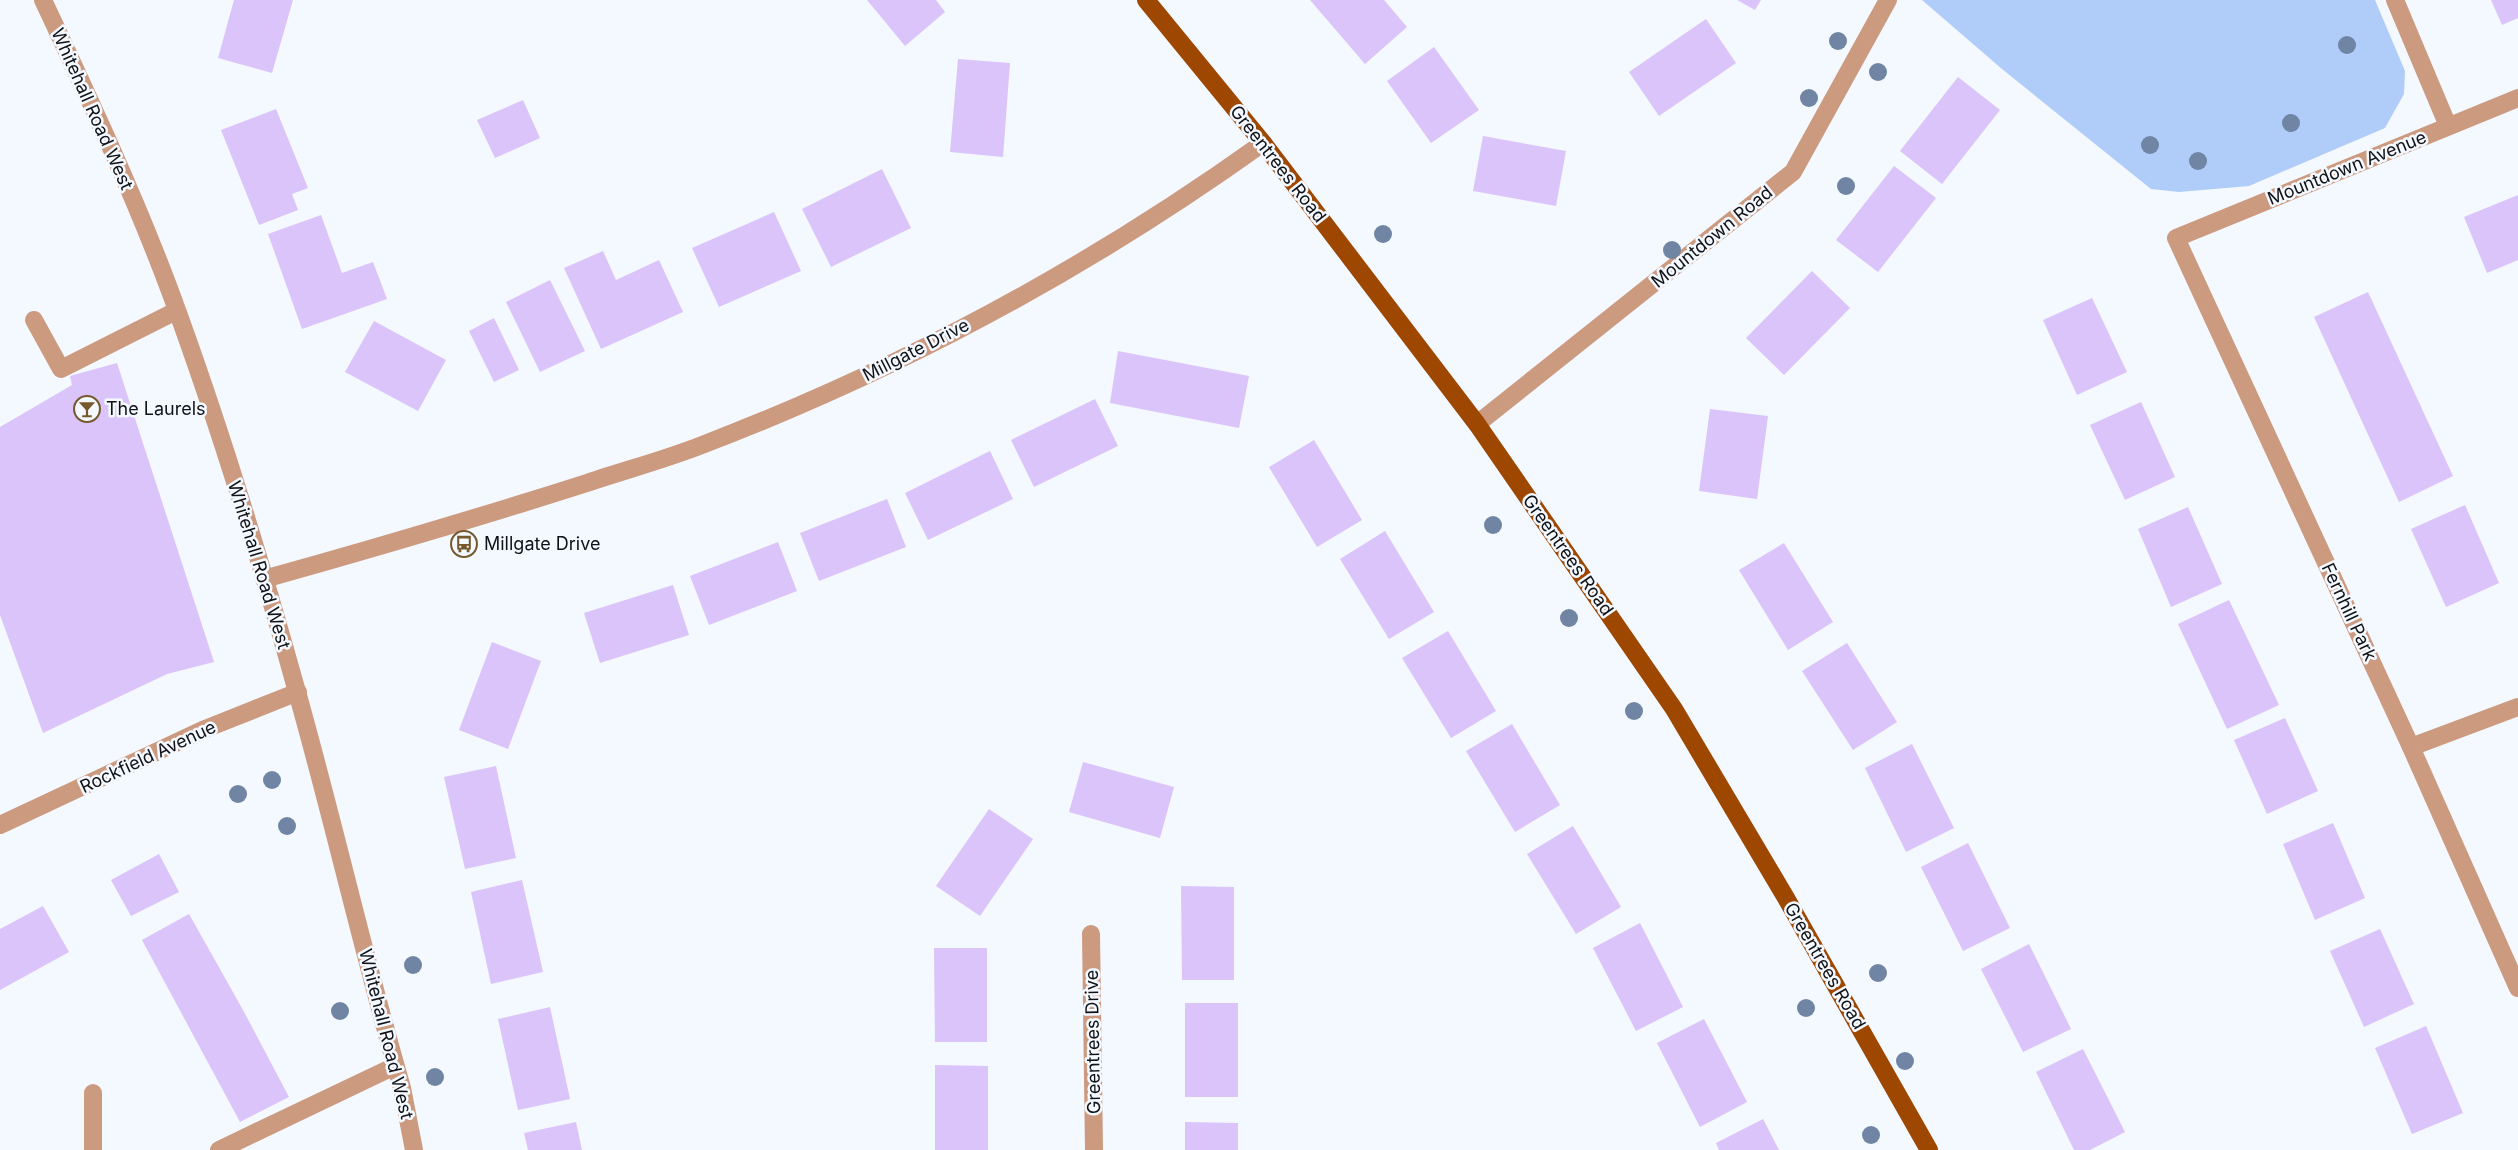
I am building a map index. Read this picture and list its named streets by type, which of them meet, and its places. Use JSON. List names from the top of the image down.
{
  "streets": {
    "main road": ["Greentrees Road"],
    "street": [
      "Whitehall Road West",
      "Mountdown Avenue",
      "Mountdown Road",
      "Millgate Drive",
      "Fernhill Park",
      "Rockfield Avenue",
      "Greentrees Drive"
    ]
  },
  "crossings": [
    ["Whitehall Road West", "Millgate Drive"],
    ["Whitehall Road West", "Rockfield Avenue"],
    ["Greentrees Road", "Mountdown Road"],
    ["Greentrees Road", "Millgate Drive"],
    ["Mountdown Avenue", "Fernhill Park"]
  ],
  "places": {
    "bar": ["The Laurels"],
    "bus stop": ["Millgate Drive"]
  }
}
